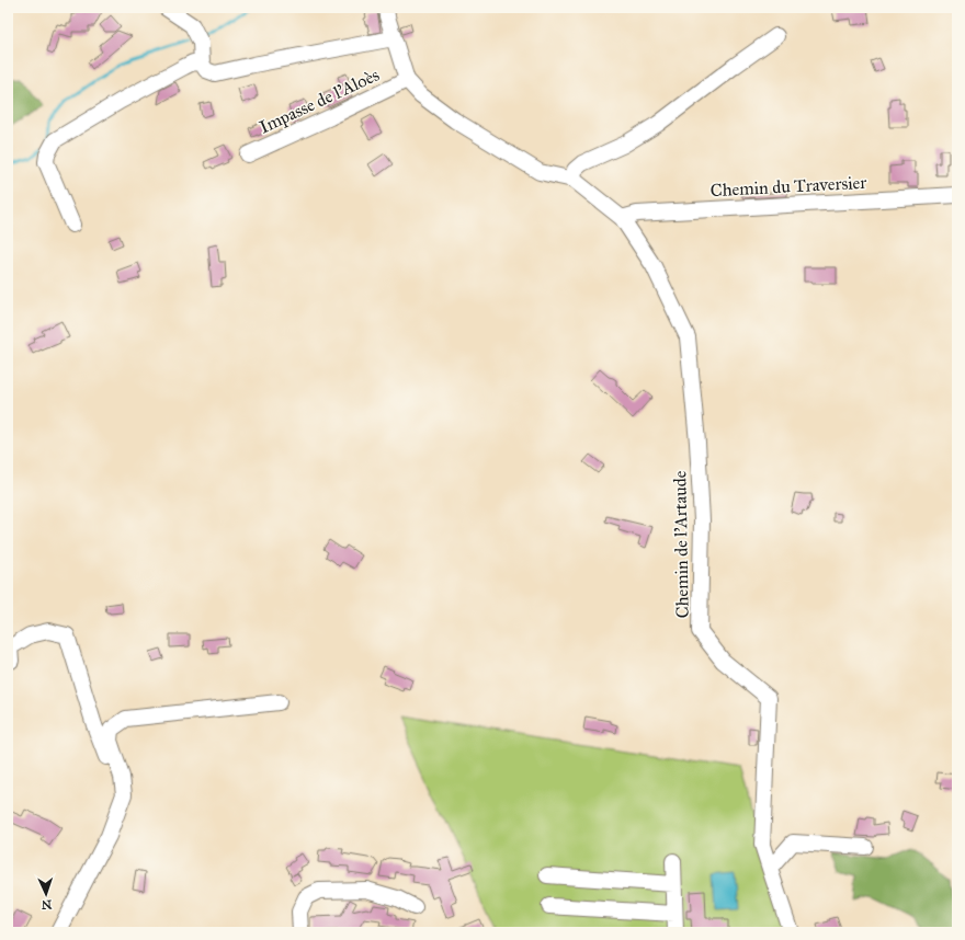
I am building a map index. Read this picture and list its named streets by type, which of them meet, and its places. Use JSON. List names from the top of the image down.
{
  "streets": {
    "street": ["Impasse de l'Aloès", "Chemin du Traversier", "Chemin de l'Artaude"]
  },
  "crossings": [
    ["Chemin du Traversier", "Chemin de l'Artaude"]
  ],
  "north": "bottom"
}
